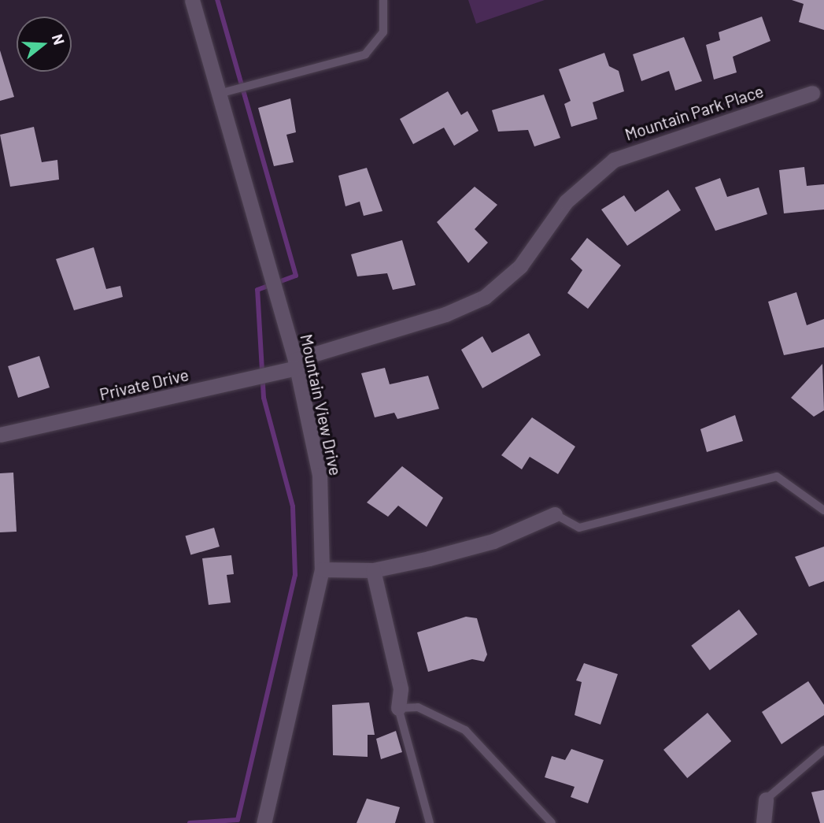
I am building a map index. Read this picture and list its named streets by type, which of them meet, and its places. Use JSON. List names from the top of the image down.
{
  "streets": {
    "street": ["Mountain Park Place", "Private Drive", "Mountain View Drive"]
  },
  "crossings": [
    ["Mountain Park Place", "Private Drive"],
    ["Mountain Park Place", "Mountain View Drive"],
    ["Private Drive", "Mountain View Drive"]
  ],
  "north": "right"
}
